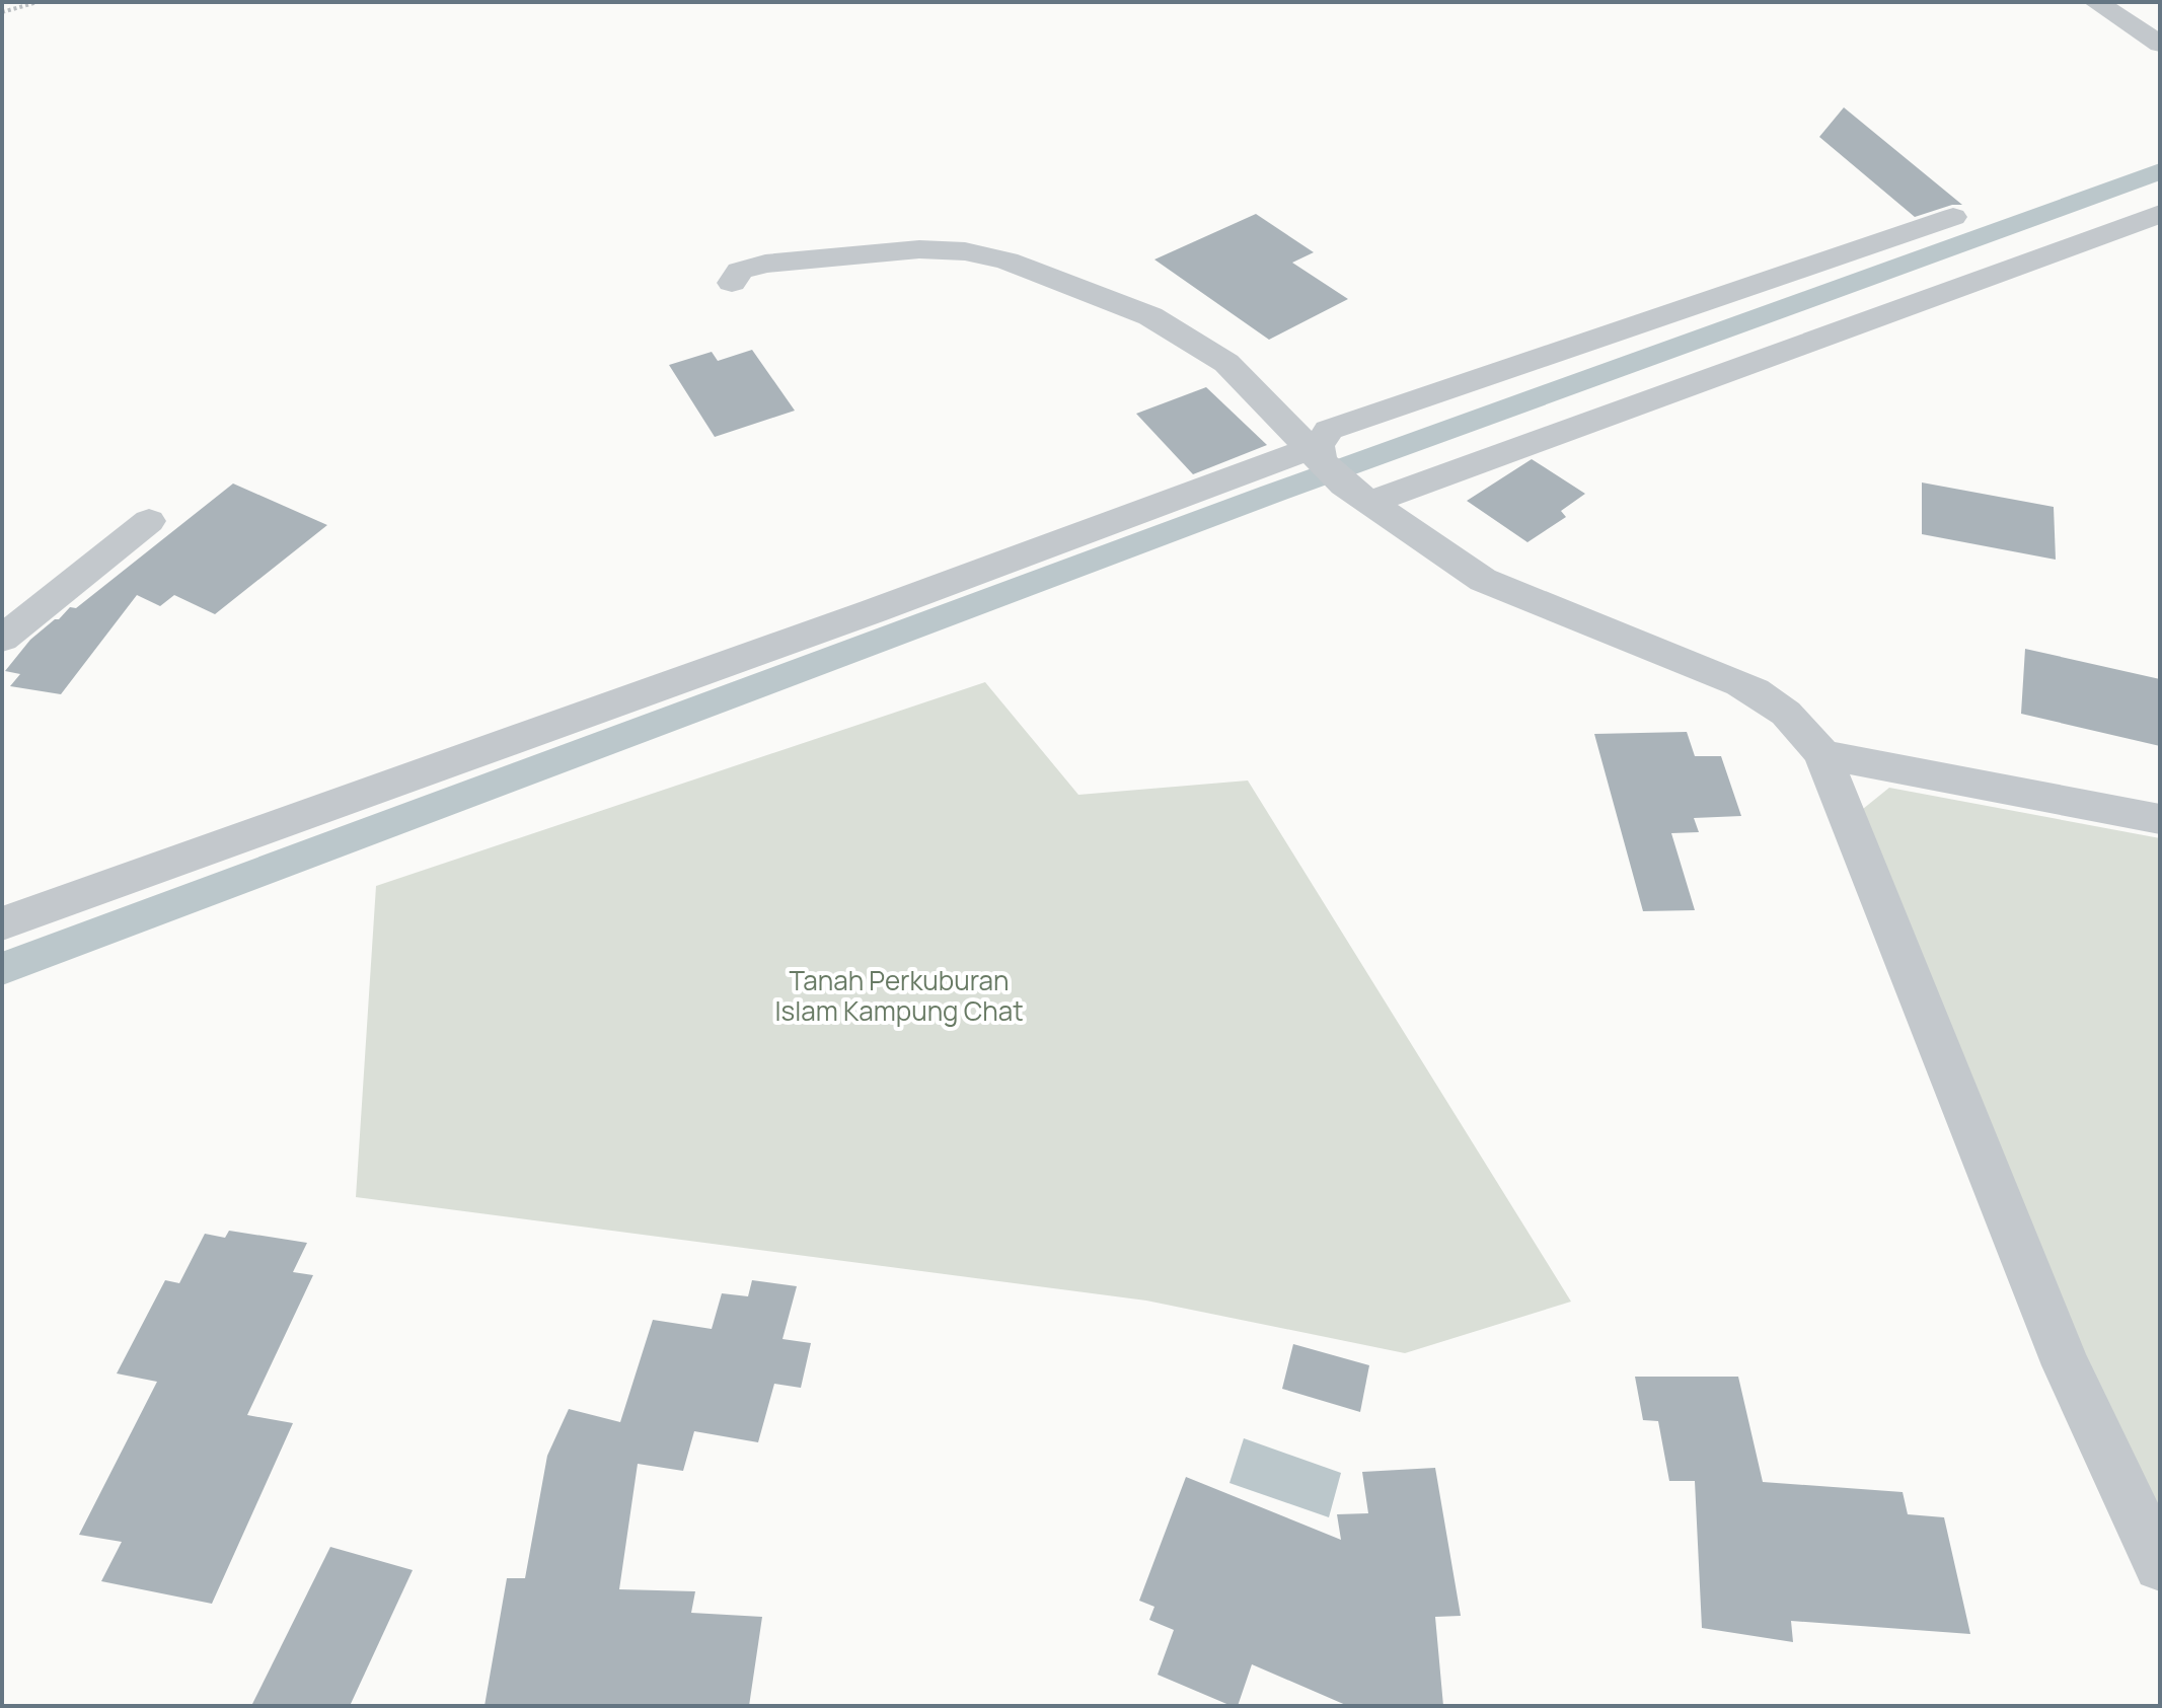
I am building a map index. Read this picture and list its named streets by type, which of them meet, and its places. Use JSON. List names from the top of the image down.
{
  "parks": ["Tanah Perkuburan Islam Kampung Chat"]
}
